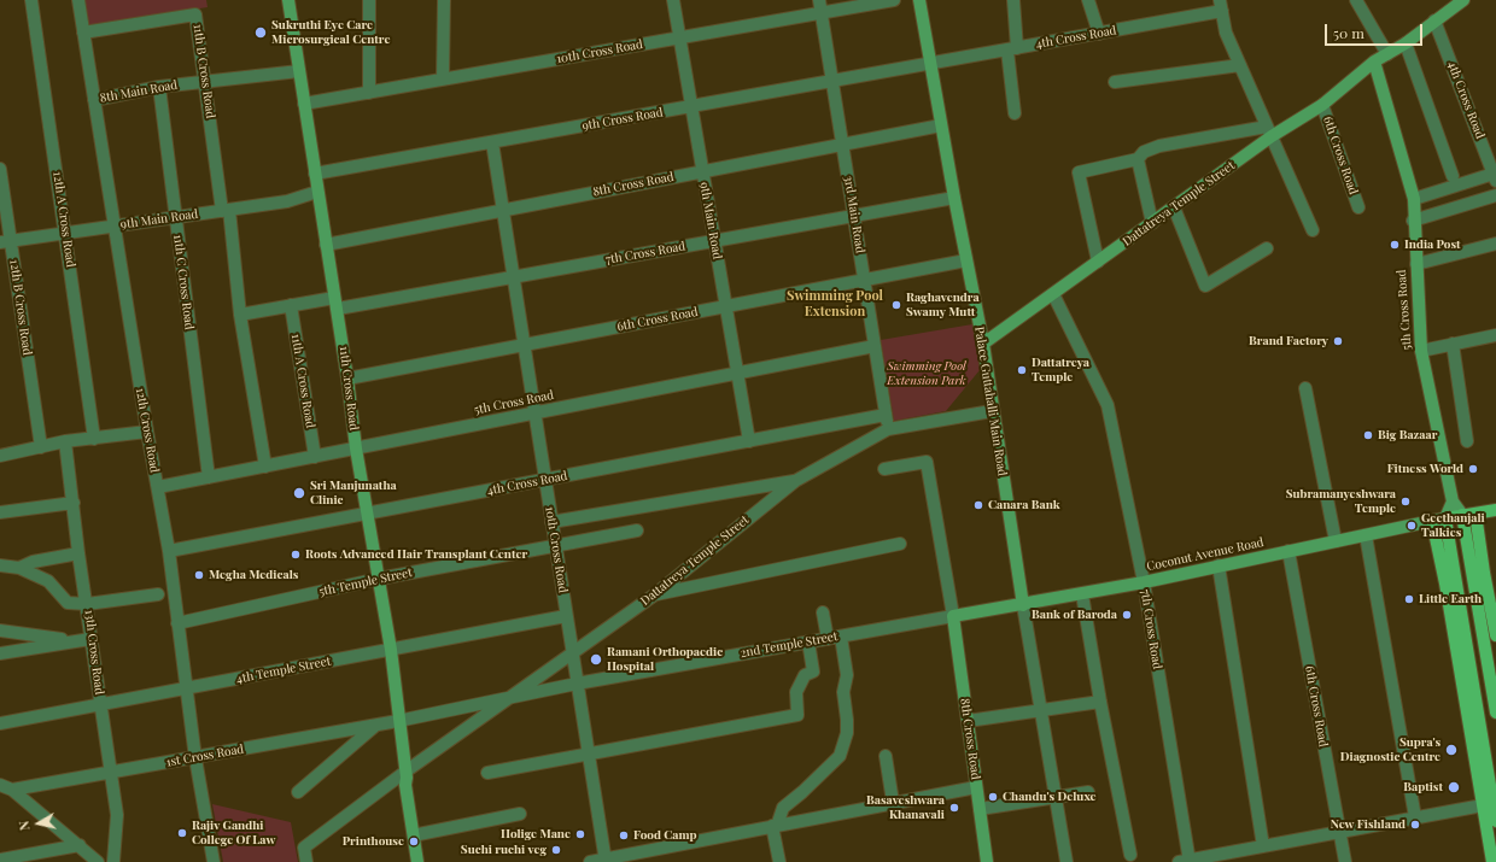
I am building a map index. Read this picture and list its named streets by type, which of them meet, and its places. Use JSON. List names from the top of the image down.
{
  "streets": {
    "main road": ["Coconut Avenue Road"],
    "street": [
      "4th Cross Road",
      "10th Cross Road",
      "11th B Cross Road",
      "8th Main Road",
      "9th Cross Road",
      "6th Cross Road",
      "8th Cross Road",
      "Dattatreya Temple Street",
      "3rd Main Road",
      "12th A Cross Road",
      "9th Main Road",
      "7th Cross Road",
      "11th C Cross Road",
      "12th B Cross Road",
      "5th Cross Road",
      "11th A Cross Road",
      "11th Cross Road",
      "Palace Guttahalli Main Road",
      "12th Cross Road",
      "5th Temple Street",
      "2nd Temple Street",
      "13th Cross Road",
      "4th Temple Street",
      "1st Cross Road"
    ]
  },
  "crossings": [
    ["4th Cross Road", "10th Cross Road"],
    ["4th Cross Road", "9th Cross Road"],
    ["4th Cross Road", "Dattatreya Temple Street"],
    ["4th Cross Road", "3rd Main Road"],
    ["4th Cross Road", "9th Main Road"],
    ["4th Cross Road", "11th Cross Road"],
    ["4th Cross Road", "Palace Guttahalli Main Road"],
    ["4th Cross Road", "12th Cross Road"],
    ["10th Cross Road", "9th Cross Road"],
    ["10th Cross Road", "6th Cross Road"],
    ["10th Cross Road", "8th Cross Road"],
    ["10th Cross Road", "Dattatreya Temple Street"],
    ["10th Cross Road", "3rd Main Road"],
    ["10th Cross Road", "9th Main Road"],
    ["10th Cross Road", "7th Cross Road"],
    ["10th Cross Road", "5th Cross Road"],
    ["10th Cross Road", "11th Cross Road"],
    ["10th Cross Road", "5th Temple Street"],
    ["10th Cross Road", "2nd Temple Street"],
    ["10th Cross Road", "4th Temple Street"],
    ["11th B Cross Road", "8th Main Road"],
    ["11th B Cross Road", "9th Main Road"],
    ["11th B Cross Road", "7th Cross Road"],
    ["11th B Cross Road", "5th Cross Road"],
    ["11th B Cross Road", "12th Cross Road"],
    ["8th Main Road", "11th C Cross Road"],
    ["8th Main Road", "11th Cross Road"],
    ["8th Main Road", "12th Cross Road"],
    ["9th Cross Road", "3rd Main Road"],
    ["9th Cross Road", "9th Main Road"],
    ["9th Cross Road", "11th Cross Road"],
    ["9th Cross Road", "Palace Guttahalli Main Road"],
    ["6th Cross Road", "Dattatreya Temple Street"],
    ["6th Cross Road", "3rd Main Road"],
    ["6th Cross Road", "9th Main Road"],
    ["6th Cross Road", "11th Cross Road"],
    ["6th Cross Road", "Palace Guttahalli Main Road"],
    ["6th Cross Road", "Coconut Avenue Road"],
    ["8th Cross Road", "3rd Main Road"],
    ["8th Cross Road", "9th Main Road"],
    ["8th Cross Road", "11th Cross Road"],
    ["8th Cross Road", "Palace Guttahalli Main Road"],
    ["8th Cross Road", "Coconut Avenue Road"],
    ["8th Cross Road", "2nd Temple Street"],
    ["Dattatreya Temple Street", "3rd Main Road"],
    ["Dattatreya Temple Street", "7th Cross Road"],
    ["Dattatreya Temple Street", "5th Cross Road"],
    ["Dattatreya Temple Street", "11th Cross Road"],
    ["Dattatreya Temple Street", "Palace Guttahalli Main Road"],
    ["Dattatreya Temple Street", "2nd Temple Street"],
    ["3rd Main Road", "7th Cross Road"],
    ["3rd Main Road", "5th Cross Road"],
    ["12th A Cross Road", "9th Main Road"],
    ["9th Main Road", "7th Cross Road"],
    ["9th Main Road", "11th C Cross Road"],
    ["9th Main Road", "12th B Cross Road"],
    ["9th Main Road", "5th Cross Road"],
    ["9th Main Road", "11th Cross Road"],
    ["9th Main Road", "12th Cross Road"],
    ["7th Cross Road", "11th A Cross Road"],
    ["7th Cross Road", "11th Cross Road"],
    ["7th Cross Road", "Palace Guttahalli Main Road"],
    ["7th Cross Road", "Coconut Avenue Road"],
    ["11th C Cross Road", "5th Cross Road"],
    ["5th Cross Road", "11th A Cross Road"],
    ["5th Cross Road", "11th Cross Road"],
    ["5th Cross Road", "12th Cross Road"],
    ["5th Cross Road", "Coconut Avenue Road"],
    ["11th Cross Road", "5th Temple Street"],
    ["11th Cross Road", "2nd Temple Street"],
    ["11th Cross Road", "4th Temple Street"],
    ["11th Cross Road", "1st Cross Road"],
    ["Palace Guttahalli Main Road", "Coconut Avenue Road"],
    ["12th Cross Road", "5th Temple Street"],
    ["12th Cross Road", "4th Temple Street"],
    ["12th Cross Road", "1st Cross Road"],
    ["Coconut Avenue Road", "2nd Temple Street"],
    ["2nd Temple Street", "1st Cross Road"],
    ["13th Cross Road", "4th Temple Street"],
    ["13th Cross Road", "1st Cross Road"]
  ],
  "districts": ["Swimming Pool Extension"],
  "parks": ["Swimming Pool Extension Park"],
  "places": [
    "Sukruthi Eye Care Microsurgical Centre",
    "India Post",
    "Raghavendra Swamy Mutt",
    "Brand Factory",
    "Dattatreya Temple",
    "Big Bazaar",
    "Fitness World",
    "Sri Manjunatha Clinic",
    "Subramanyeshwara Temple",
    "Canara Bank",
    "Geethanjali Talkies",
    "Roots Advanced Hair Transplant Center",
    "Megha Medicals",
    "Little Earth",
    "Bank of Baroda",
    "Ramani Orthopaedic Hospital",
    "Supra's Diagnostic Centre",
    "Baptist",
    "Chandu's Deluxe",
    "Basaveshwara Khanavali",
    "New Fishland",
    "Rajiv Gandhi College Of Law",
    "Holige Mane",
    "Food Camp",
    "Printhouse",
    "Suchi ruchi veg"
  ],
  "scale_bar": "50 m",
  "north": "left"
}
